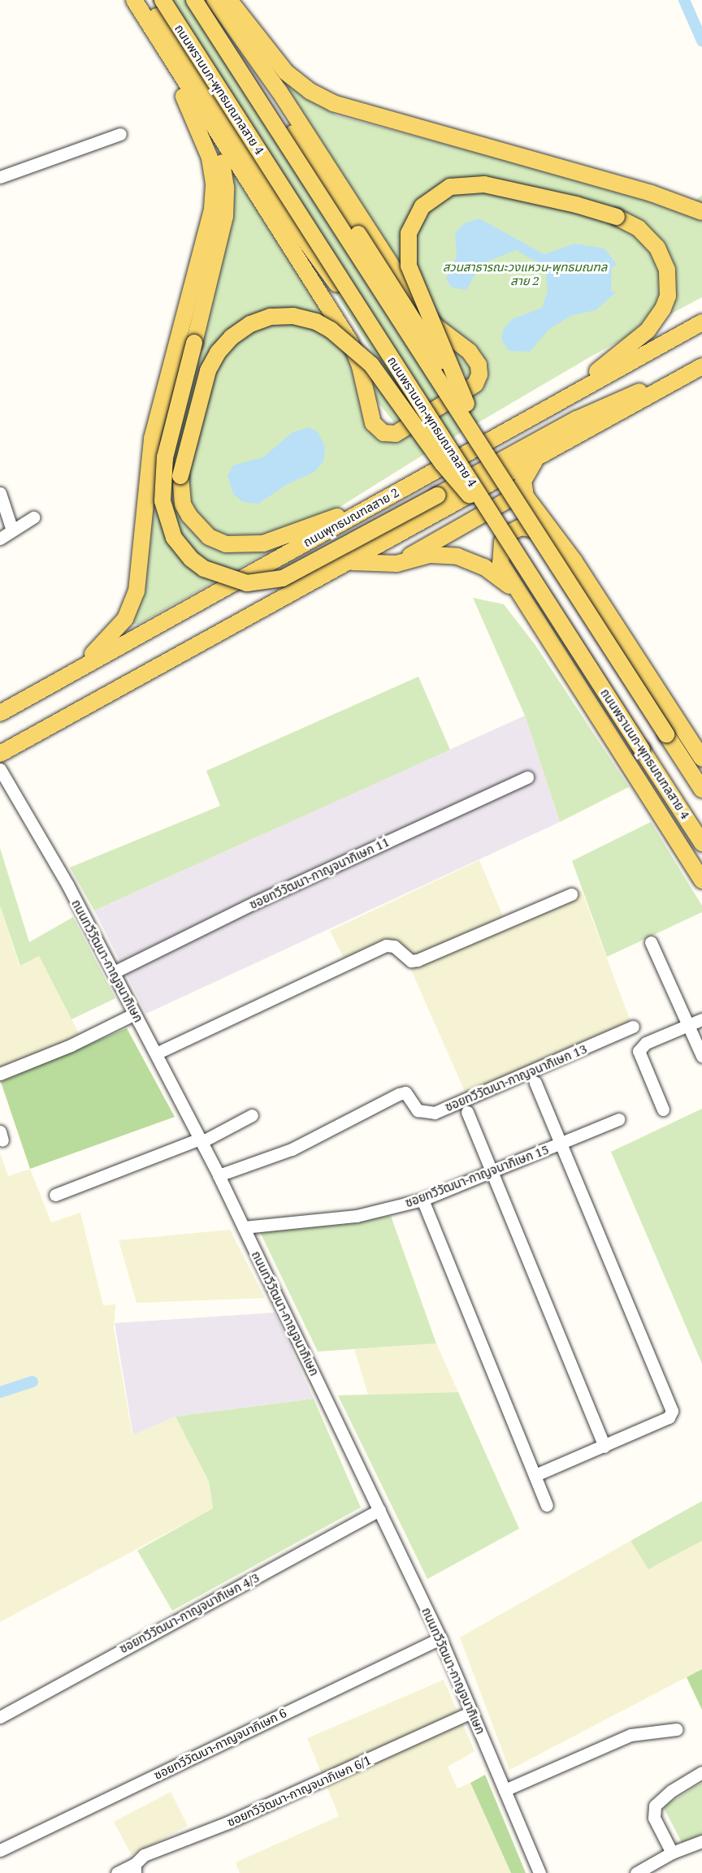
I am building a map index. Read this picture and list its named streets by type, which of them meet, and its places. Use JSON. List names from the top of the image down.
{
  "streets": {
    "main road": ["ถนนพรานนก-พุทธมณฑลสาย 4", "ถนนพุทธมณฑลสาย 2"],
    "street": [
      "ซอยทวีวัฒนา-กาญจนาภิเษก 11",
      "ถนนทวีวัฒนา-กาญจนาภิเษก",
      "ซอยทวีวัฒนา-กาญจนาภิเษก 13",
      "ซอยทวีวัฒนา-กาญจนาภิเษก 15",
      "ซอยทวีวัฒนา-กาญจนาภิเษก 4/3",
      "ซอยทวีวัฒนา-กาญจนาภิเษก 6",
      "ซอยทวีวัฒนา-กาญจนาภิเษก 6/1"
    ]
  },
  "crossings": [
    ["ซอยทวีวัฒนา-กาญจนาภิเษก 11", "ถนนทวีวัฒนา-กาญจนาภิเษก"],
    ["ถนนทวีวัฒนา-กาญจนาภิเษก", "ซอยทวีวัฒนา-กาญจนาภิเษก 13"],
    ["ถนนทวีวัฒนา-กาญจนาภิเษก", "ซอยทวีวัฒนา-กาญจนาภิเษก 15"],
    ["ถนนทวีวัฒนา-กาญจนาภิเษก", "ซอยทวีวัฒนา-กาญจนาภิเษก 4/3"],
    ["ถนนทวีวัฒนา-กาญจนาภิเษก", "ซอยทวีวัฒนา-กาญจนาภิเษก 6"],
    ["ถนนทวีวัฒนา-กาญจนาภิเษก", "ซอยทวีวัฒนา-กาญจนาภิเษก 6/1"]
  ],
  "parks": ["สวนสาธารณะวงแหวน-พุทธมณฑล สาย 2"]
}
